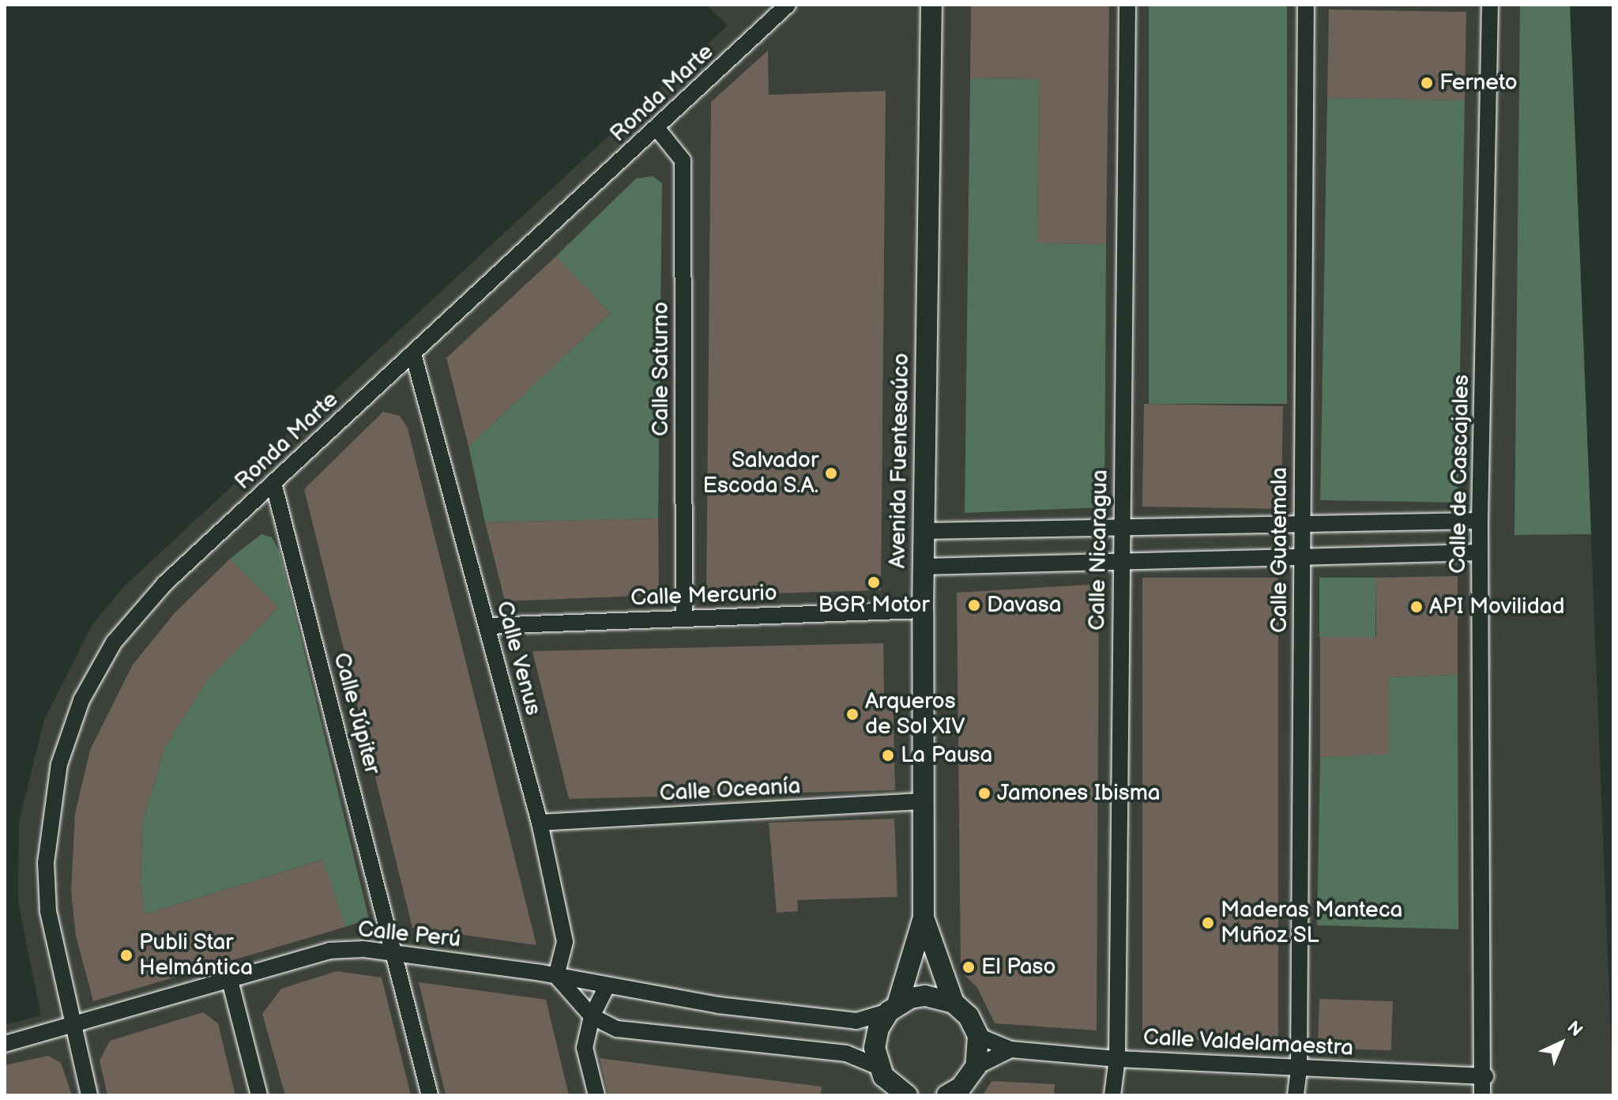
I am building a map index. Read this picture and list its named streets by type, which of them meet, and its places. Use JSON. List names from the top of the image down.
{
  "streets": {
    "street": [
      "Ronda Marte",
      "Calle Saturno",
      "Avenida Fuentesaúco",
      "Calle de Cascajales",
      "Calle Nicaragua",
      "Calle Guatemala",
      "Calle Mercurio",
      "Calle Venus",
      "Calle Júpiter",
      "Calle Oceanía",
      "Calle Perú",
      "Calle Valdelamaestra"
    ]
  },
  "crossings": [
    ["Ronda Marte", "Calle Saturno"],
    ["Ronda Marte", "Calle Venus"],
    ["Ronda Marte", "Calle Júpiter"],
    ["Ronda Marte", "Calle Perú"],
    ["Calle Saturno", "Calle Mercurio"],
    ["Avenida Fuentesaúco", "Calle Mercurio"],
    ["Avenida Fuentesaúco", "Calle Oceanía"],
    ["Avenida Fuentesaúco", "Calle Perú"],
    ["Calle de Cascajales", "Calle Valdelamaestra"],
    ["Calle Nicaragua", "Calle Valdelamaestra"],
    ["Calle Guatemala", "Calle Valdelamaestra"],
    ["Calle Mercurio", "Calle Venus"],
    ["Calle Venus", "Calle Oceanía"],
    ["Calle Venus", "Calle Perú"],
    ["Calle Júpiter", "Calle Perú"]
  ],
  "places": [
    "Ferneto",
    "Salvador Escoda S.A.",
    "BGR Motor",
    "Davasa",
    "API Movilidad",
    "Arqueros de Sol XIV",
    "La Pausa",
    "Jamones Ibisma",
    "Maderas Manteca Muñoz SL",
    "Publi Star Helmántica",
    "El Paso"
  ],
  "north": "top right"
}
